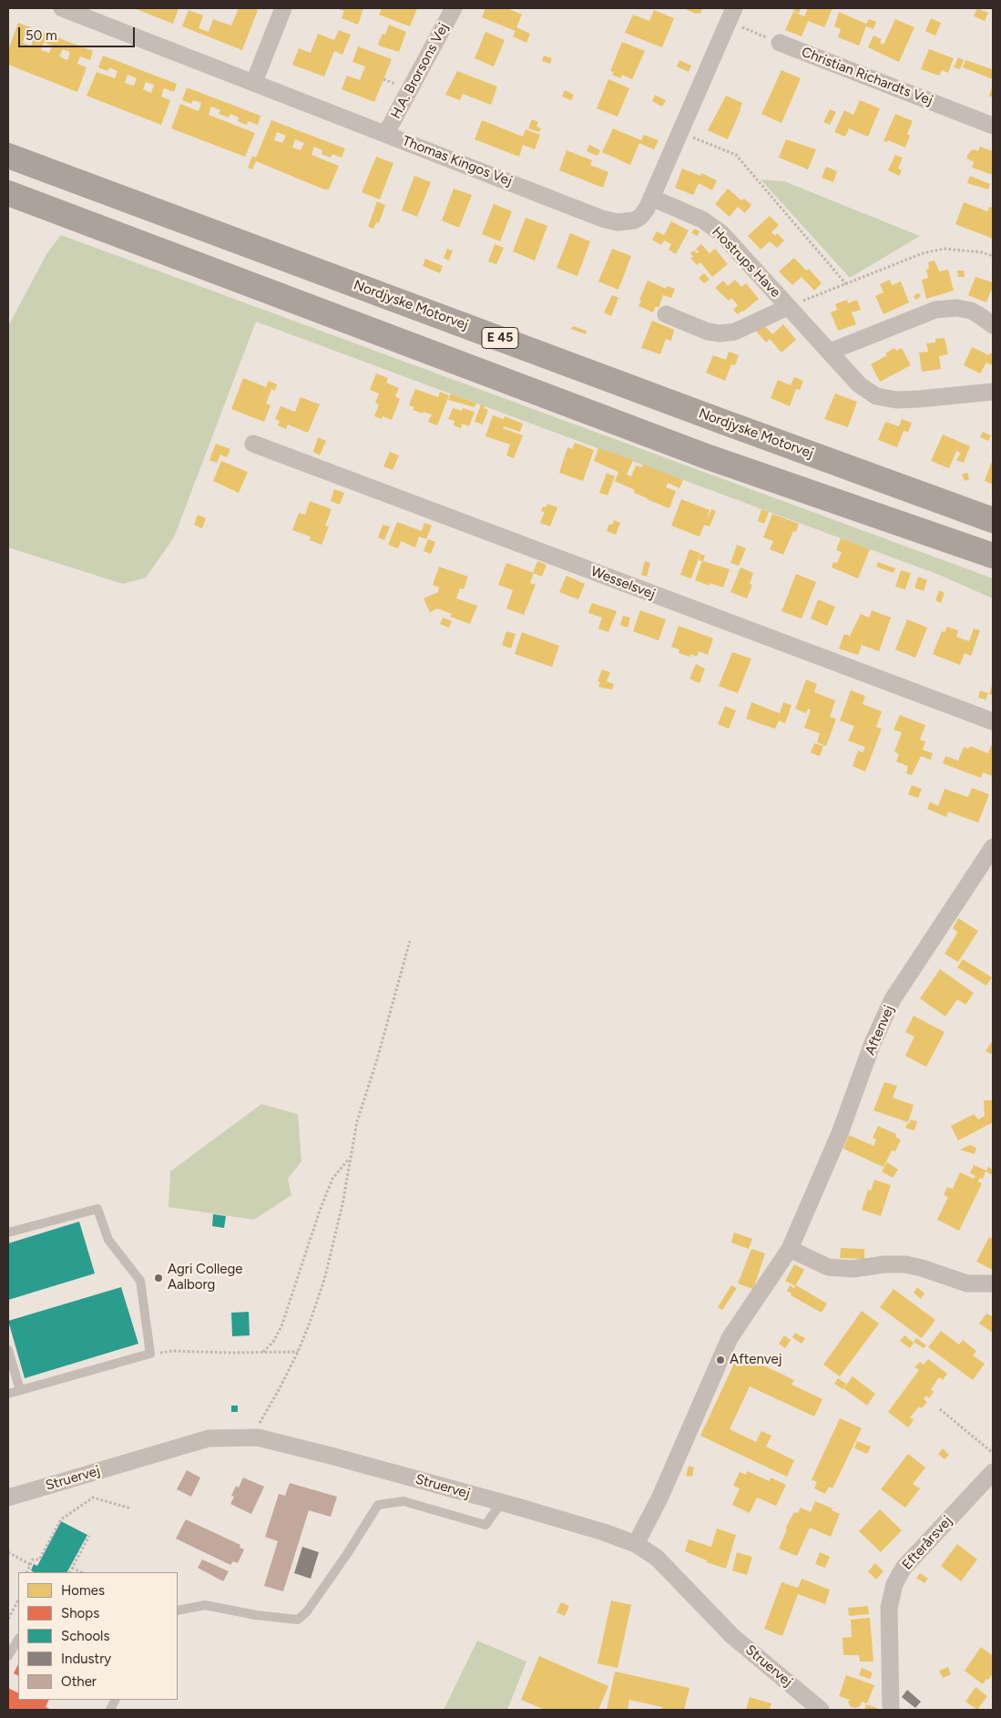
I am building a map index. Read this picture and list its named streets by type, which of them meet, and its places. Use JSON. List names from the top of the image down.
{
  "streets": {
    "highway": ["Nordjyske Motorvej", "E 45"],
    "street": [
      "H.A. Brorsons Vej",
      "Christian Richardts Vej",
      "Thomas Kingos Vej",
      "Hostrups Have",
      "Wesselsvej",
      "Aftenvej",
      "Struervej",
      "Efterårsvej"
    ]
  },
  "crossings": [
    ["H.A. Brorsons Vej", "Thomas Kingos Vej"],
    ["Thomas Kingos Vej", "Hostrups Have"],
    ["Aftenvej", "Struervej"]
  ],
  "places": ["Agri College Aalborg", "Aftenvej"],
  "legend": [
    "Homes",
    "Shops",
    "Schools",
    "Industry",
    "Other"
  ],
  "scale_bar": "50 m"
}
